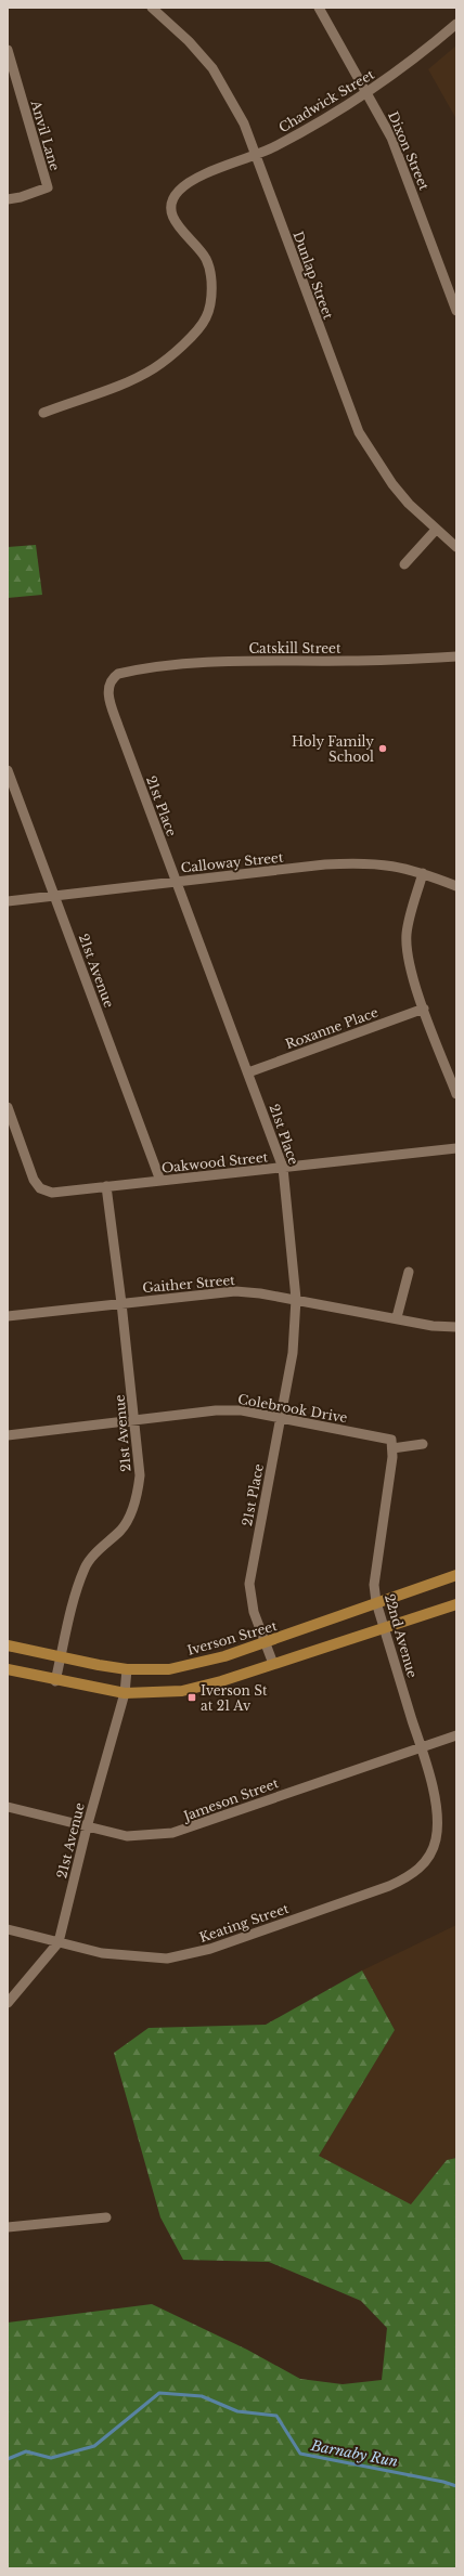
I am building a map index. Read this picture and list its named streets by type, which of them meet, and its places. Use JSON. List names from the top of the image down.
{
  "streets": {
    "main road": ["Iverson Street"],
    "street": [
      "Chadwick Street",
      "Anvil Lane",
      "Dixon Street",
      "Dunlap Street",
      "Catskill Street",
      "21st Place",
      "Calloway Street",
      "21st Avenue",
      "Roxanne Place",
      "Oakwood Street",
      "Gaither Street",
      "Colebrook Drive",
      "22nd Avenue",
      "Jameson Street",
      "Keating Street"
    ]
  },
  "crossings": [
    ["Chadwick Street", "Dixon Street"],
    ["Chadwick Street", "Dunlap Street"],
    ["Catskill Street", "21st Place"],
    ["21st Place", "Calloway Street"],
    ["21st Place", "Roxanne Place"],
    ["21st Place", "Oakwood Street"],
    ["21st Place", "Gaither Street"],
    ["21st Place", "Colebrook Drive"],
    ["21st Place", "Iverson Street"],
    ["Calloway Street", "21st Avenue"],
    ["21st Avenue", "Oakwood Street"],
    ["21st Avenue", "Gaither Street"],
    ["21st Avenue", "Colebrook Drive"],
    ["21st Avenue", "Iverson Street"],
    ["21st Avenue", "Jameson Street"],
    ["21st Avenue", "Keating Street"],
    ["Colebrook Drive", "22nd Avenue"],
    ["22nd Avenue", "Iverson Street"],
    ["22nd Avenue", "Jameson Street"],
    ["22nd Avenue", "Keating Street"]
  ],
  "water": ["Barnaby Run"],
  "places": {
    "other": ["Holy Family School"],
    "transit": ["Iverson St at 21 Av"]
  }
}
